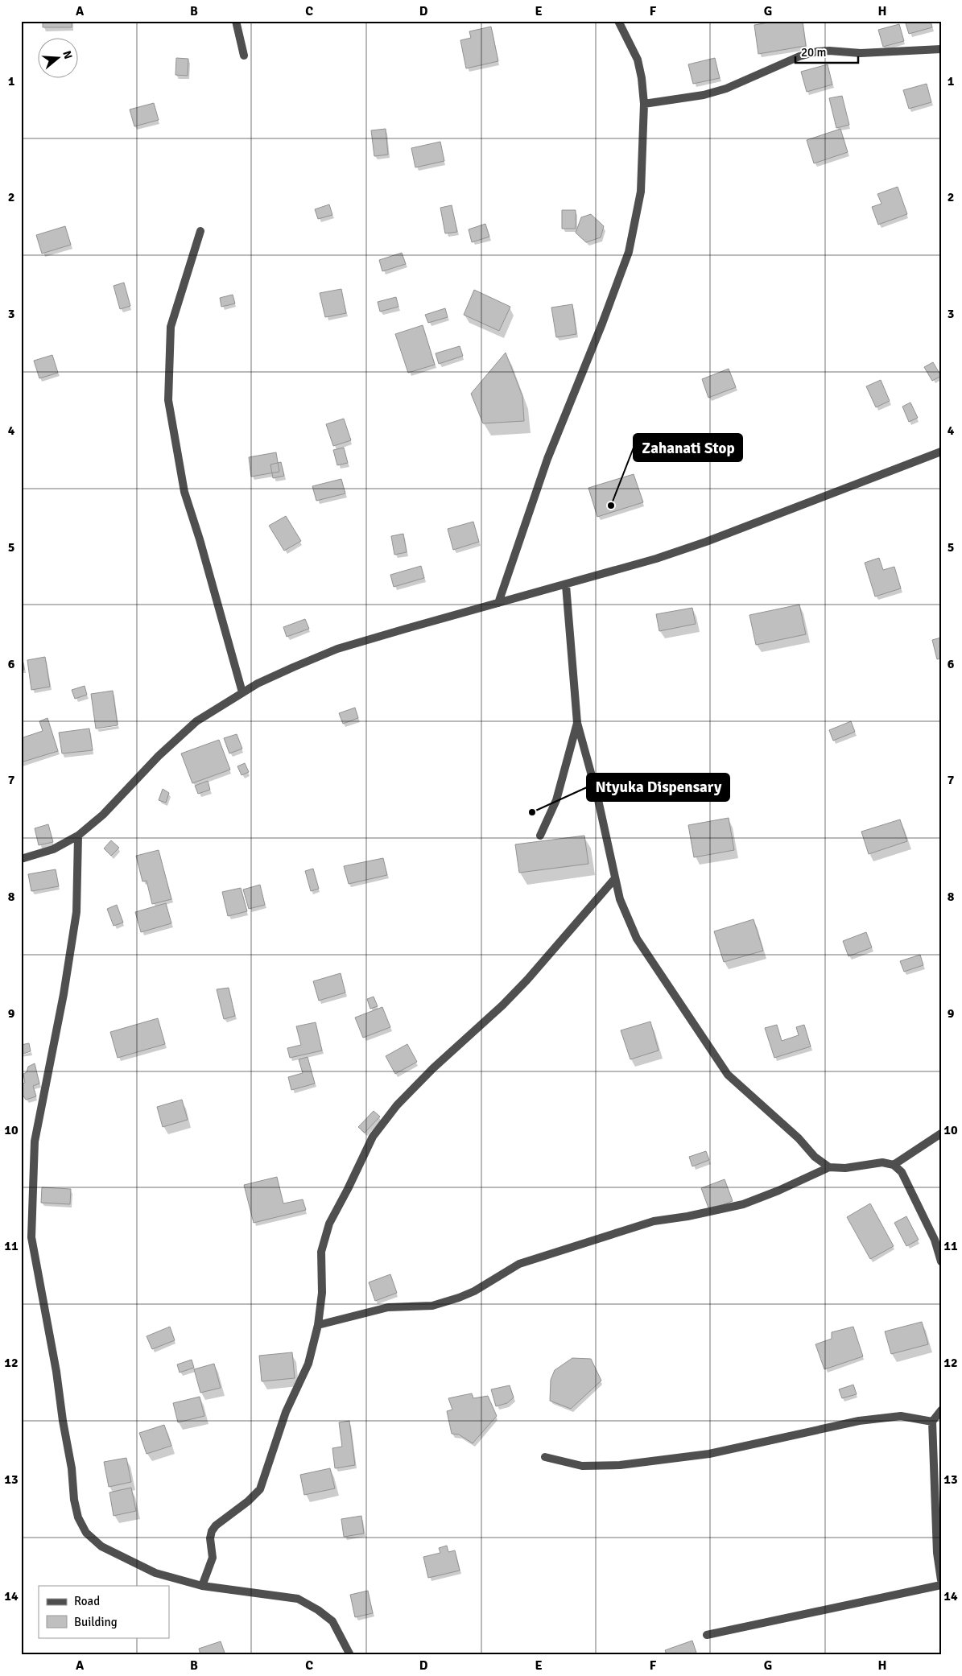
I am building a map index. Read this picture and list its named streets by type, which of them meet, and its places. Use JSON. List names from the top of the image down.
{
  "places": ["Zahanati Stop", "Ntyuka Dispensary"],
  "legend": ["Road", "Building"],
  "scale_bar": "20 m",
  "north": "right",
  "grid": {
    "columns": [
      "A",
      "B",
      "C",
      "D",
      "E",
      "F",
      "G",
      "H"
    ],
    "rows": [
      "1",
      "2",
      "3",
      "4",
      "5",
      "6",
      "7",
      "8",
      "9",
      "10",
      "11",
      "12",
      "13",
      "14"
    ]
  }
}
